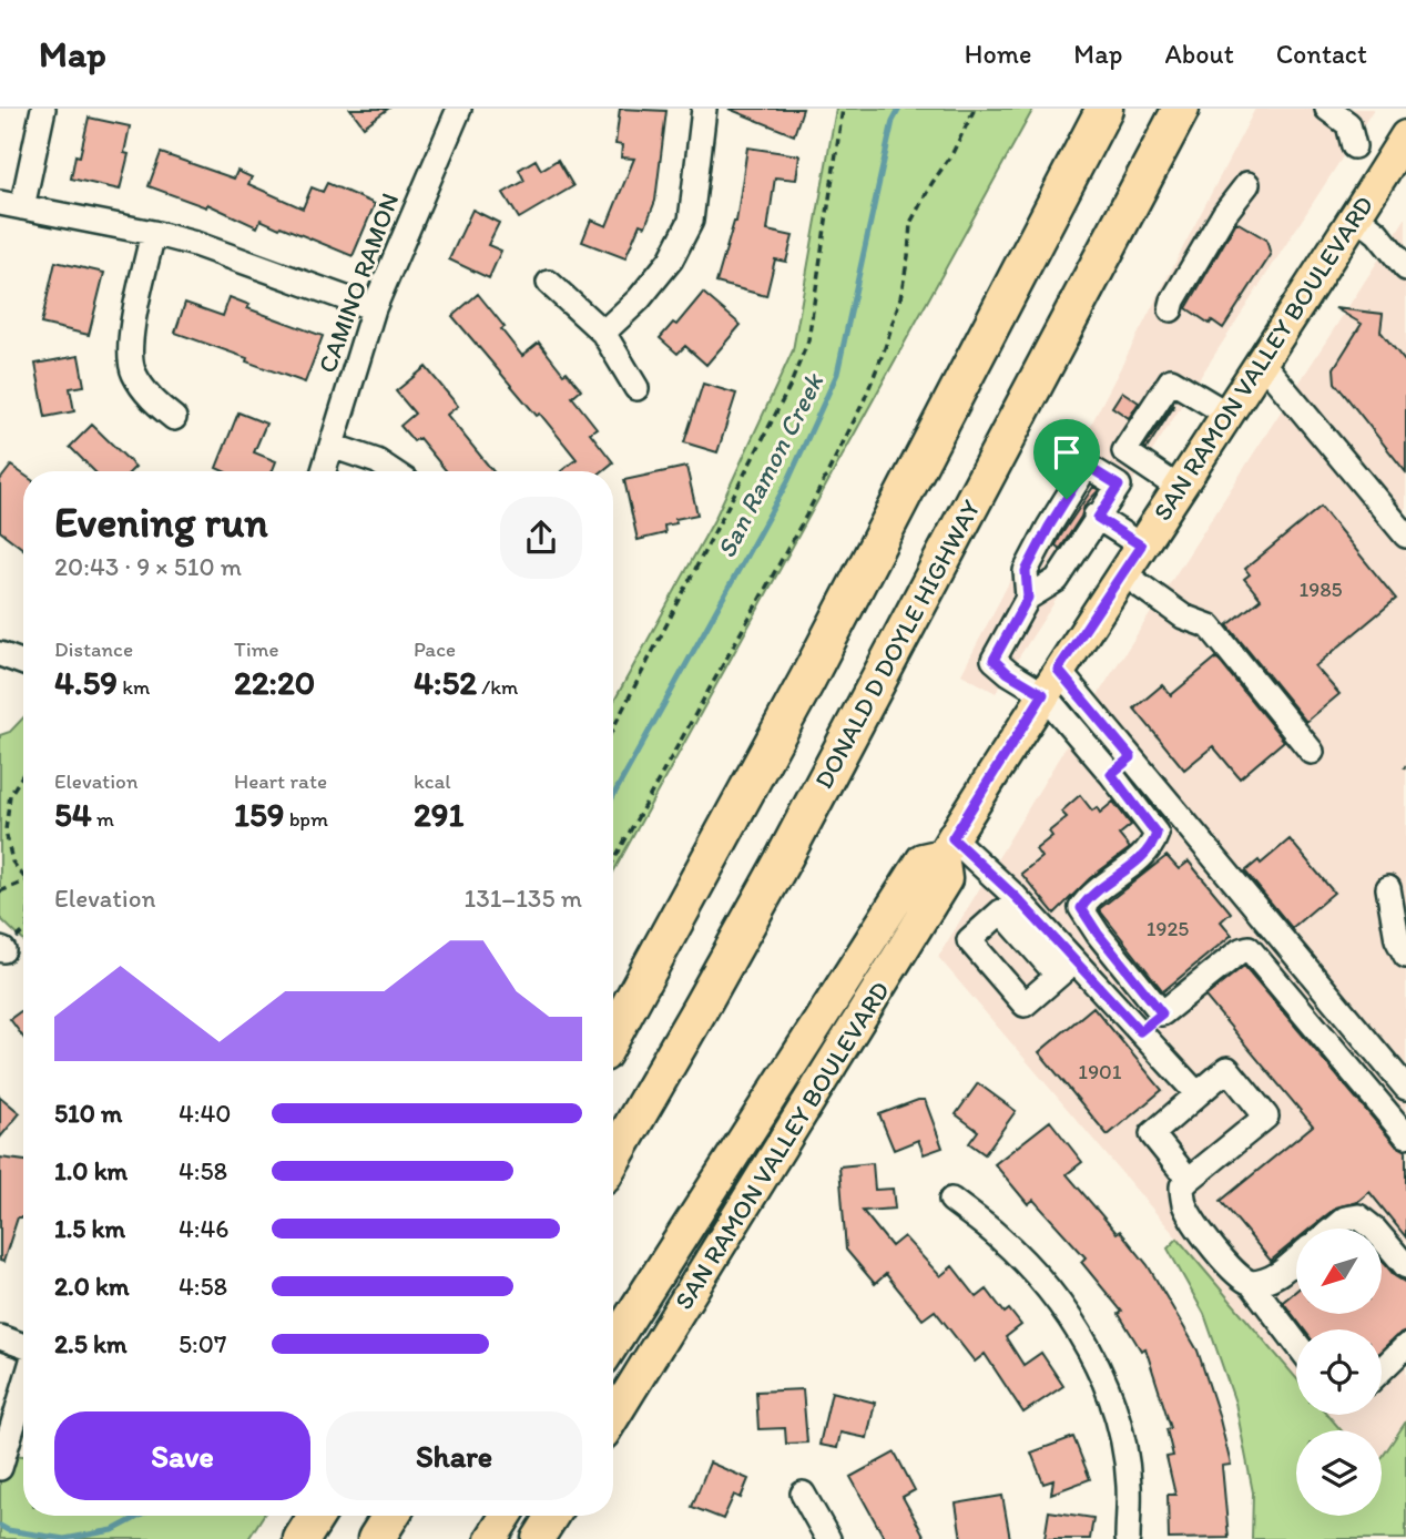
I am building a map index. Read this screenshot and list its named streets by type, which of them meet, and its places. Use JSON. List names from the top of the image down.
{
  "streets": {
    "highway": ["DONALD D DOYLE HIGHWAY"],
    "main road": ["SAN RAMON VALLEY BOULEVARD"],
    "street": ["CAMINO RAMON"]
  },
  "water": ["San Ramon Creek"],
  "house_numbers": ["1985", "1925", "1901"],
  "north": "bottom left",
  "page": {
    "header": "Map",
    "nav": [
      "Home",
      "Map",
      "About",
      "Contact"
    ],
    "heading": ["Evening run", "20:43 · 9 × 510 m"],
    "stats": [
      ["Distance", "4.59 km"],
      ["Time", "22:20"],
      ["Pace", "4:52 /km"],
      ["Elevation", "54 m"],
      ["Heart rate", "159 bpm"],
      ["kcal", "291"]
    ],
    "chart": ["Elevation", "131–135 m"],
    "list": [
      {
        "name": "510 m",
        "note": "4:40"
      },
      {
        "name": "1.0 km",
        "note": "4:58"
      },
      {
        "name": "1.5 km",
        "note": "4:46"
      },
      {
        "name": "2.0 km",
        "note": "4:58"
      },
      {
        "name": "2.5 km",
        "note": "5:07"
      }
    ],
    "buttons": ["Save", "Share"]
  }
}
